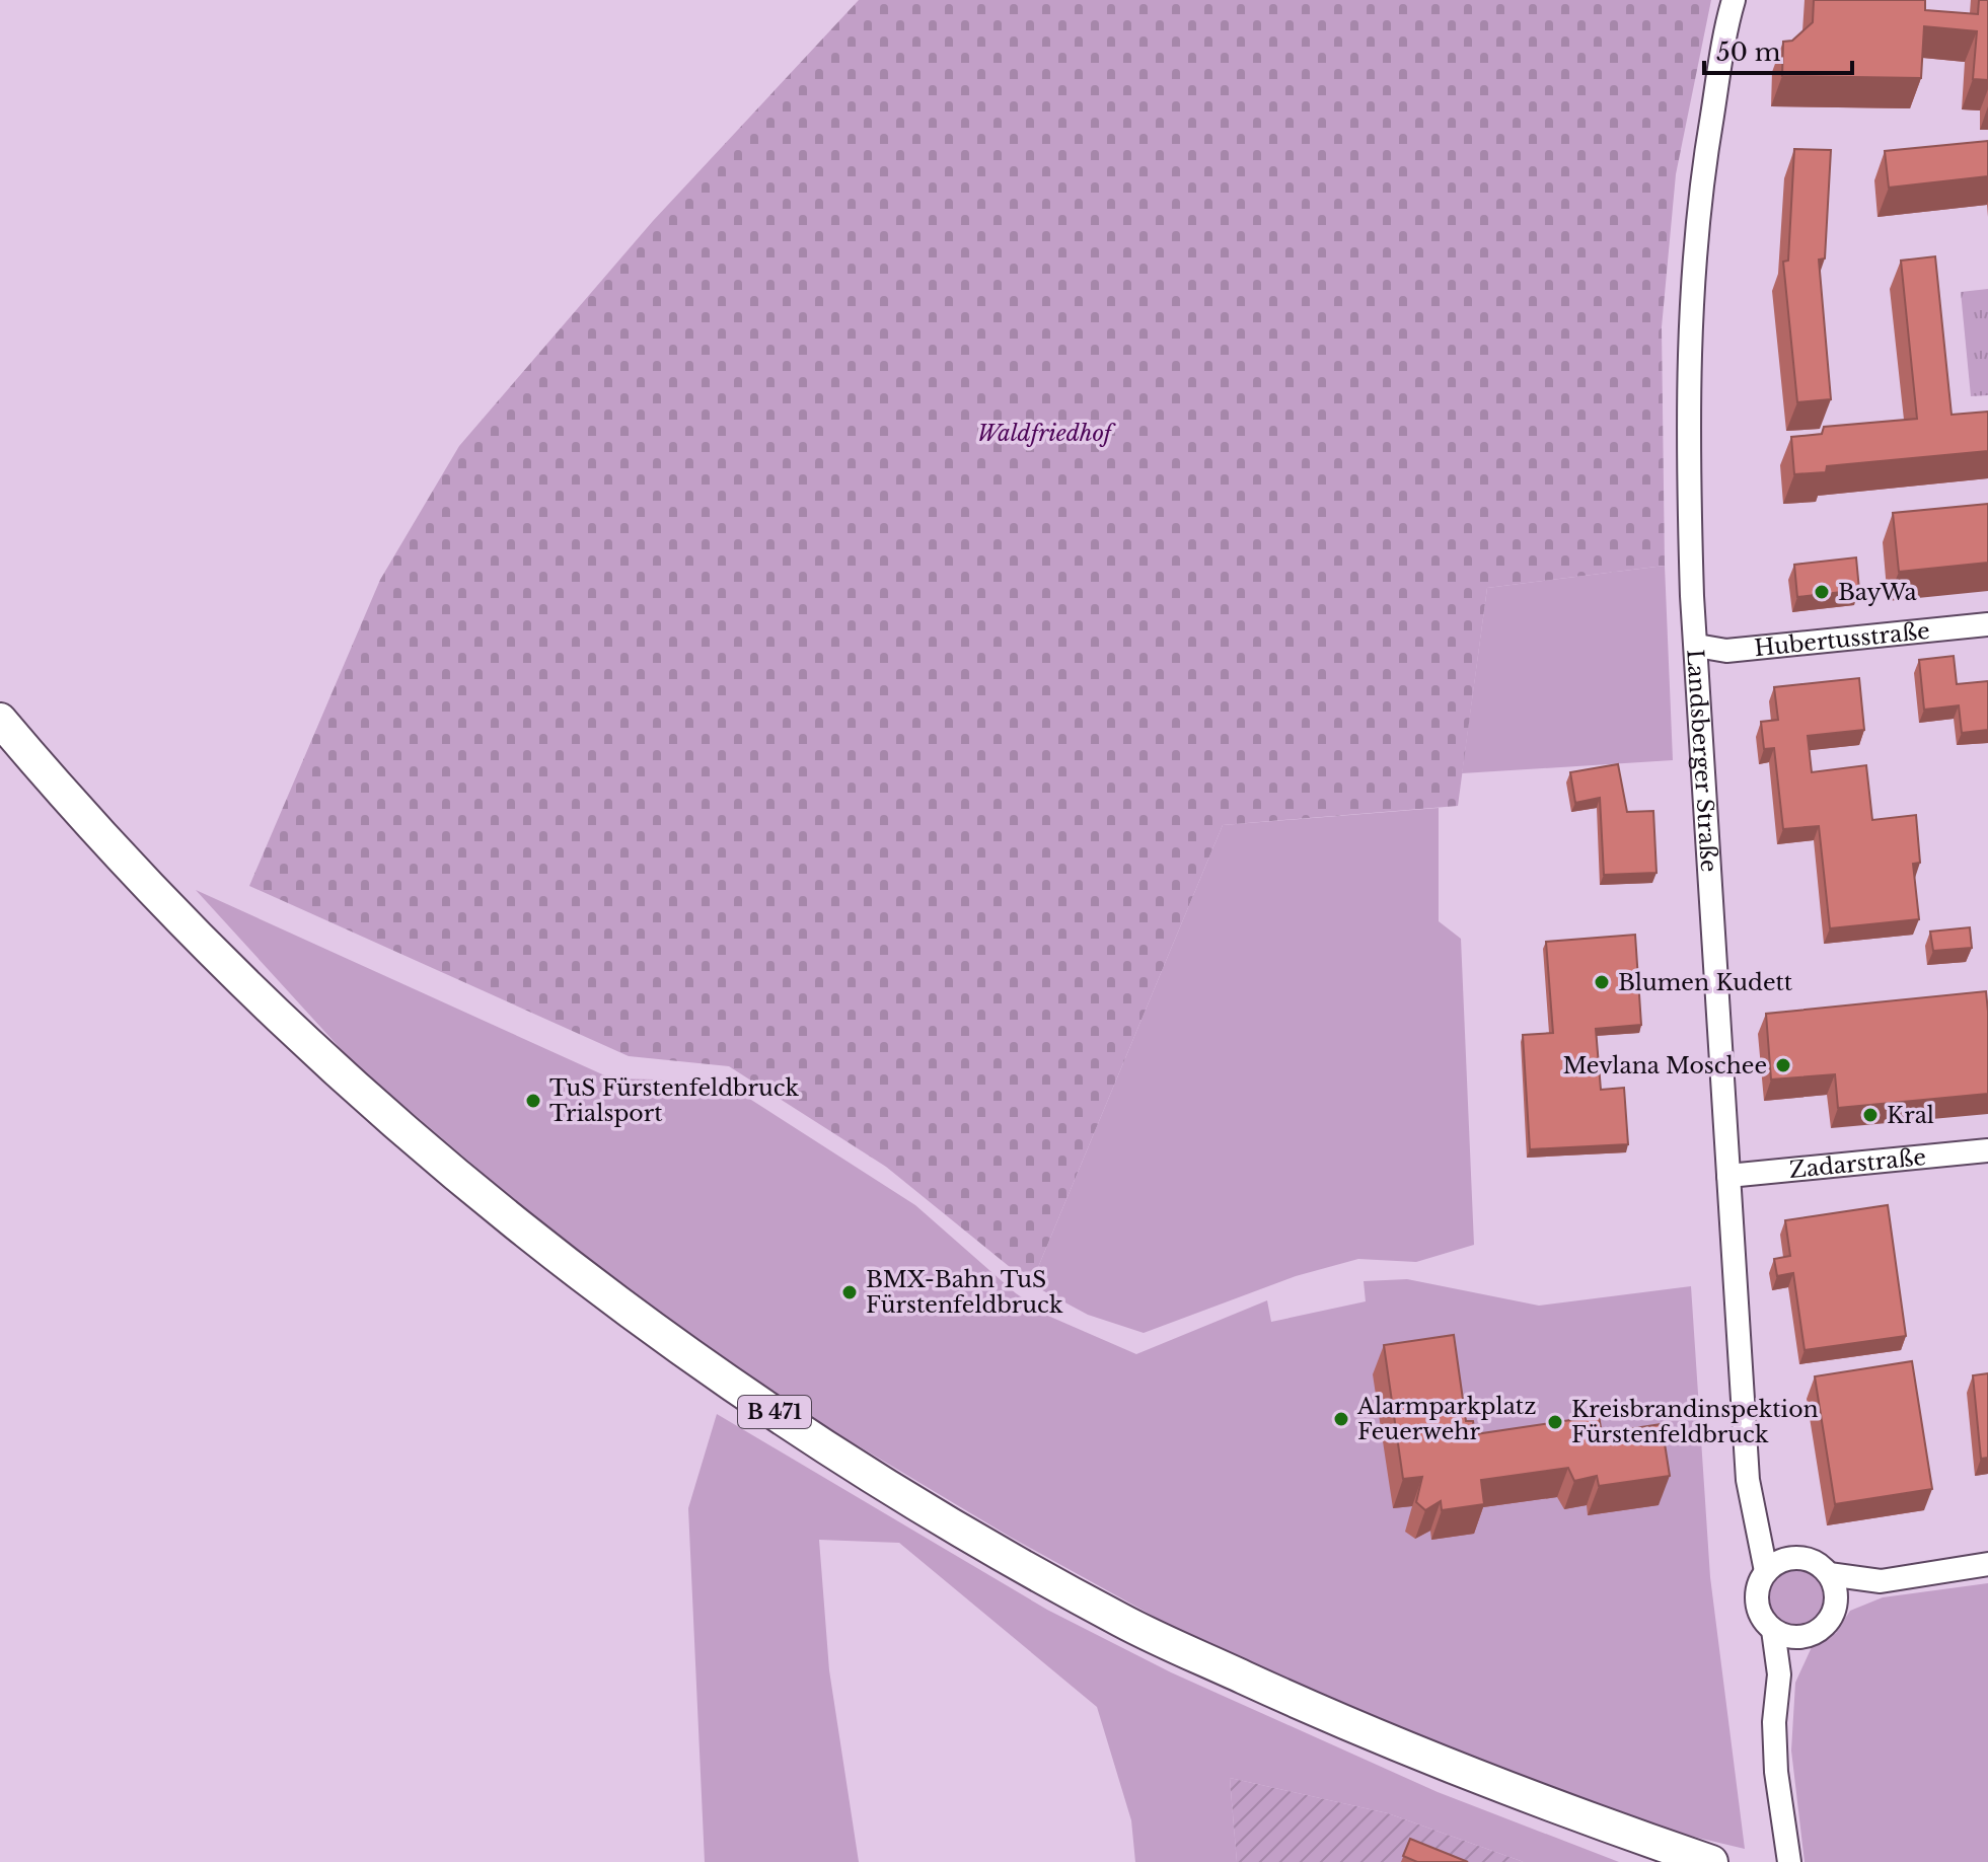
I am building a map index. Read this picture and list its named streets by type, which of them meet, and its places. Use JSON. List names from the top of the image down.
{
  "streets": {
    "highway": ["B 471"],
    "street": ["Hubertusstraße", "Landsberger Straße", "Zadarstraße"]
  },
  "crossings": [
    ["Hubertusstraße", "Landsberger Straße"],
    ["Landsberger Straße", "Zadarstraße"]
  ],
  "parks": ["Waldfriedhof"],
  "places": [
    "BayWa",
    "Blumen Kudett",
    "Mevlana Moschee",
    "TuS Fürstenfeldbruck Trialsport",
    "Kral",
    "BMX-Bahn TuS Fürstenfeldbruck",
    "Alarmparkplatz Feuerwehr",
    "Kreisbrandinspektion Fürstenfeldbruck"
  ],
  "scale_bar": "50 m"
}
